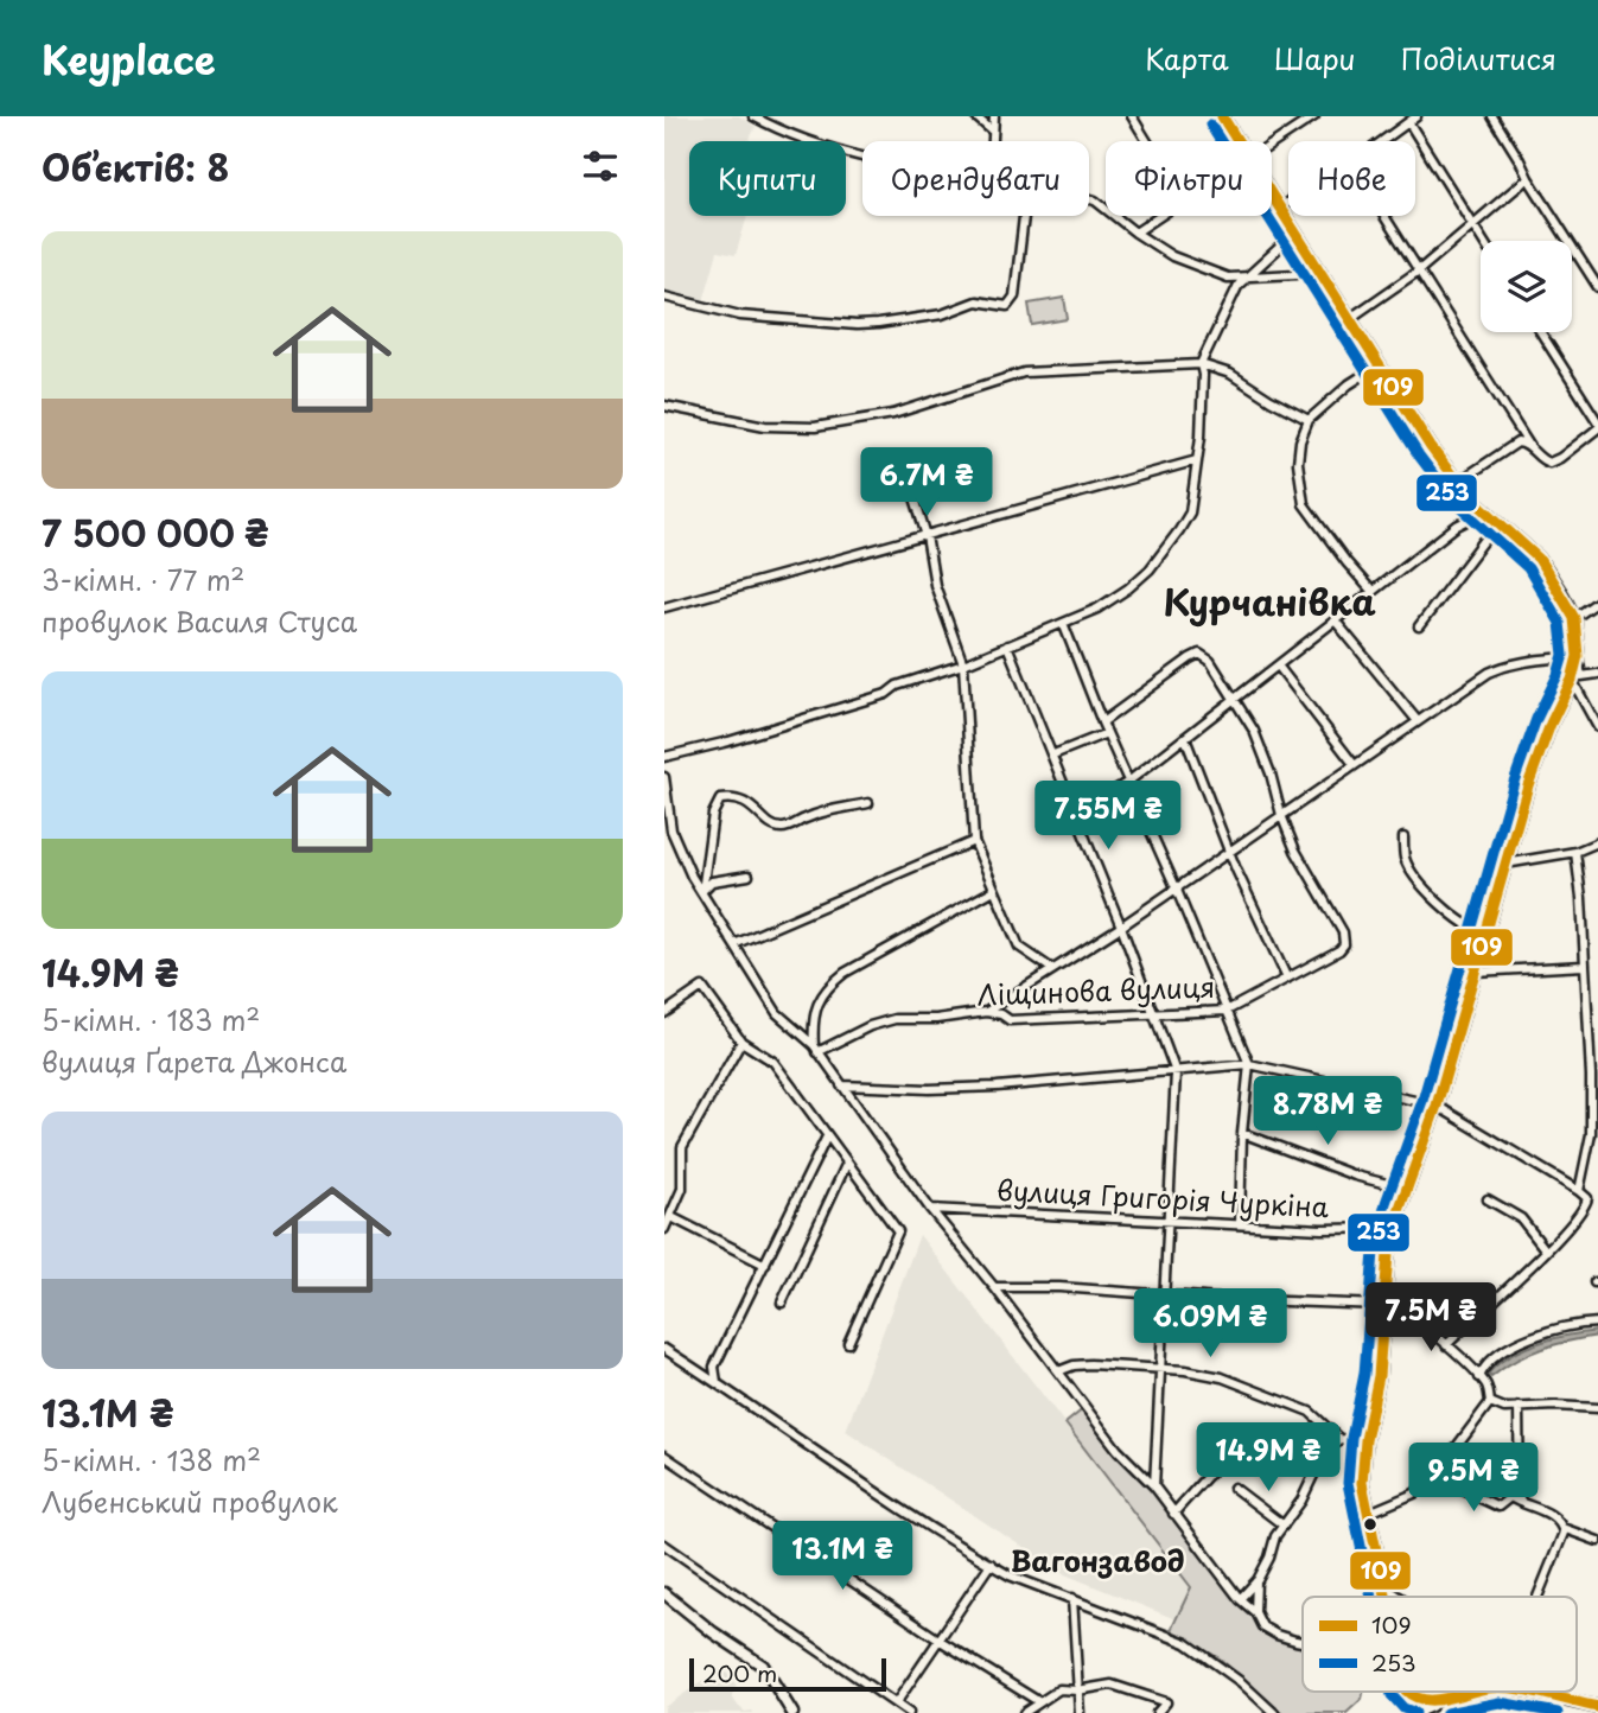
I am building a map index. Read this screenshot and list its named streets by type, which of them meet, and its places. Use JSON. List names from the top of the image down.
{
  "streets": {
    "street": ["Ліщинова вулиця", "вулиця Григорія Чуркіна"]
  },
  "districts": ["Курчанівка", "Вагонзавод"],
  "lines": ["transit line 109", "transit line 253"],
  "legend": ["109", "253"],
  "scale_bar": "200 m",
  "page": {
    "header": "Keyplace",
    "nav": ["Карта", "Шари", "Поділитися"],
    "heading": "Об’єктів: 8",
    "chip": [
      "Купити",
      "Орендувати",
      "Фільтри",
      "Нове"
    ],
    "list": [
      {
        "name": "7 500 000 ₴",
        "note": "3-кімн. · 77 m² · провулок Василя Стуса"
      },
      {
        "name": "14.9M ₴",
        "note": "5-кімн. · 183 m² · вулиця Ґарета Джонса"
      },
      {
        "name": "13.1M ₴",
        "note": "5-кімн. · 138 m² · Лубенський провулок"
      }
    ],
    "price": [
      "6.7M ₴",
      "7.55M ₴",
      "8.78M ₴",
      "7.5M ₴",
      "6.09M ₴",
      "14.9M ₴",
      "9.5M ₴",
      "13.1M ₴"
    ],
    "scale": "200 m"
  }
}
